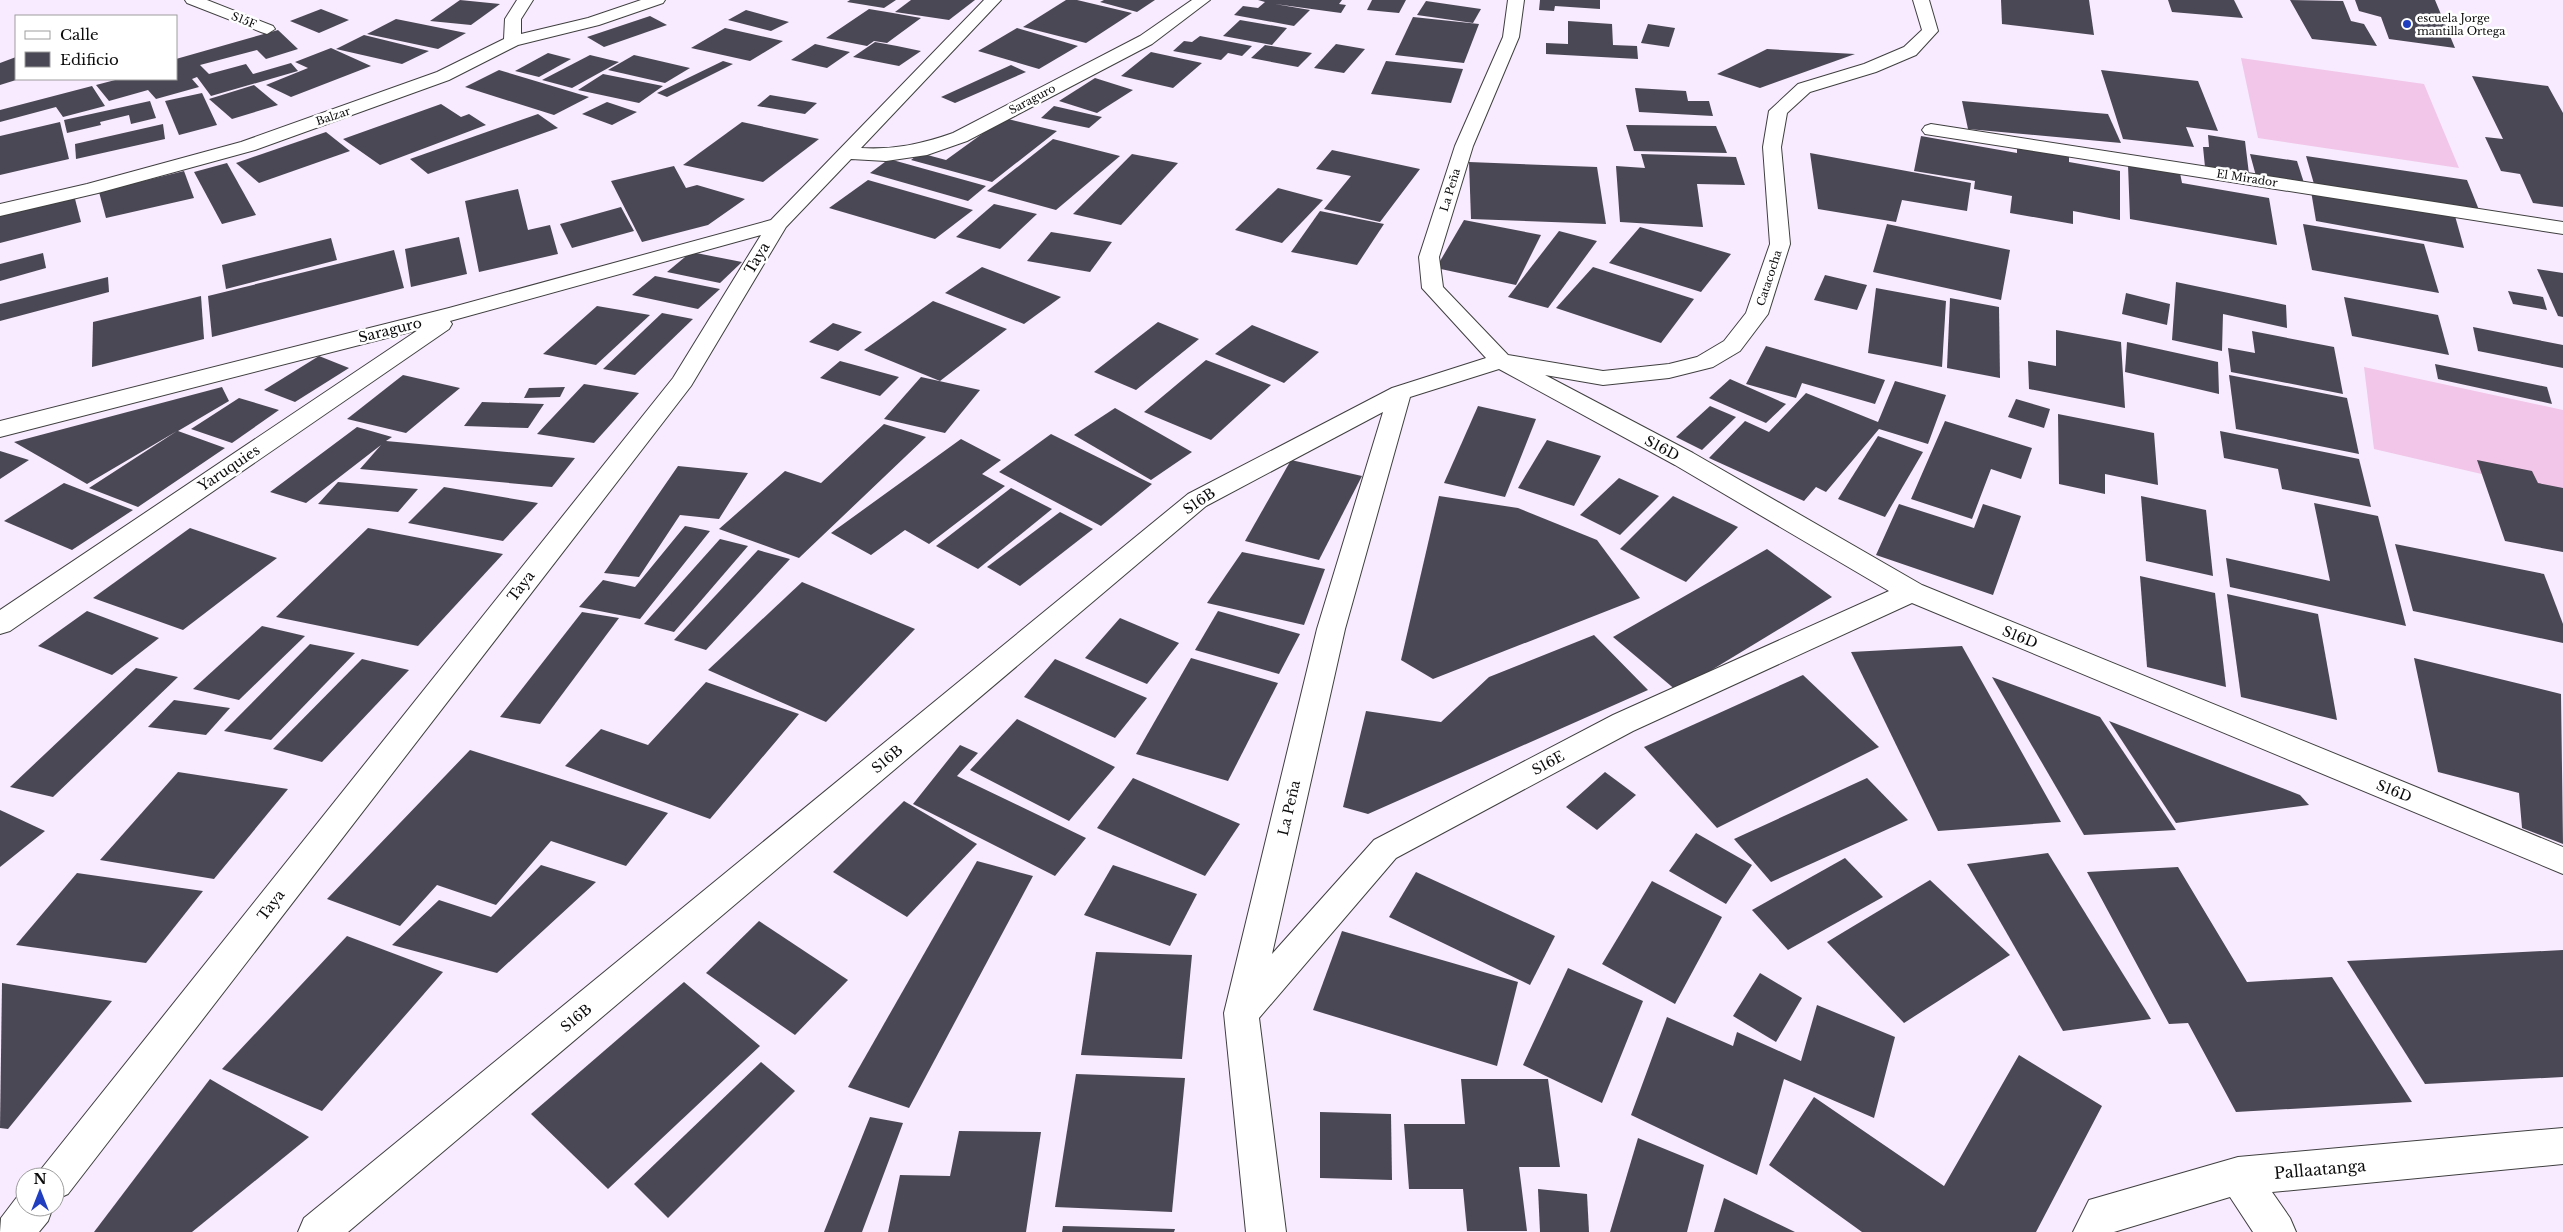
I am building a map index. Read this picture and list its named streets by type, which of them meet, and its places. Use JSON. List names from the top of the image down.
{
  "streets": {
    "street": [
      "S15F",
      "Saraguro",
      "Balzar",
      "El Mirador",
      "La Peña",
      "Taya",
      "Catacocha",
      "S16D",
      "Yaruquies",
      "S16B",
      "S16E",
      "Pallaatanga"
    ]
  },
  "crossings": [
    ["Saraguro", "Taya"],
    ["Saraguro", "Yaruquies"],
    ["La Peña", "Catacocha"],
    ["La Peña", "S16D"],
    ["La Peña", "S16B"],
    ["La Peña", "S16E"],
    ["Catacocha", "S16D"],
    ["Catacocha", "S16B"],
    ["S16D", "S16B"],
    ["S16D", "S16E"]
  ],
  "places": ["escuela Jorge mantilla Ortega"],
  "legend": ["Calle", "Edificio"],
  "north": "top"
}
